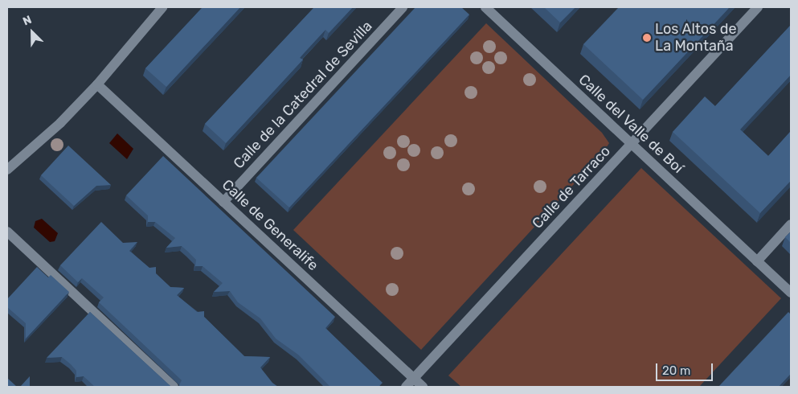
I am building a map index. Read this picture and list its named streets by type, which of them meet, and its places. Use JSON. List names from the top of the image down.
{
  "streets": {
    "street": [
      "Calle de la Catedral de Sevilla",
      "Calle del Valle de Boí",
      "Calle de Tarraco",
      "Calle de Generalife"
    ]
  },
  "crossings": [
    ["Calle de la Catedral de Sevilla", "Calle de Generalife"],
    ["Calle del Valle de Boí", "Calle de Tarraco"],
    ["Calle de Tarraco", "Calle de Generalife"]
  ],
  "places": ["Los Altos de La Montaña"],
  "scale_bar": "20 m",
  "north": "top left"
}
